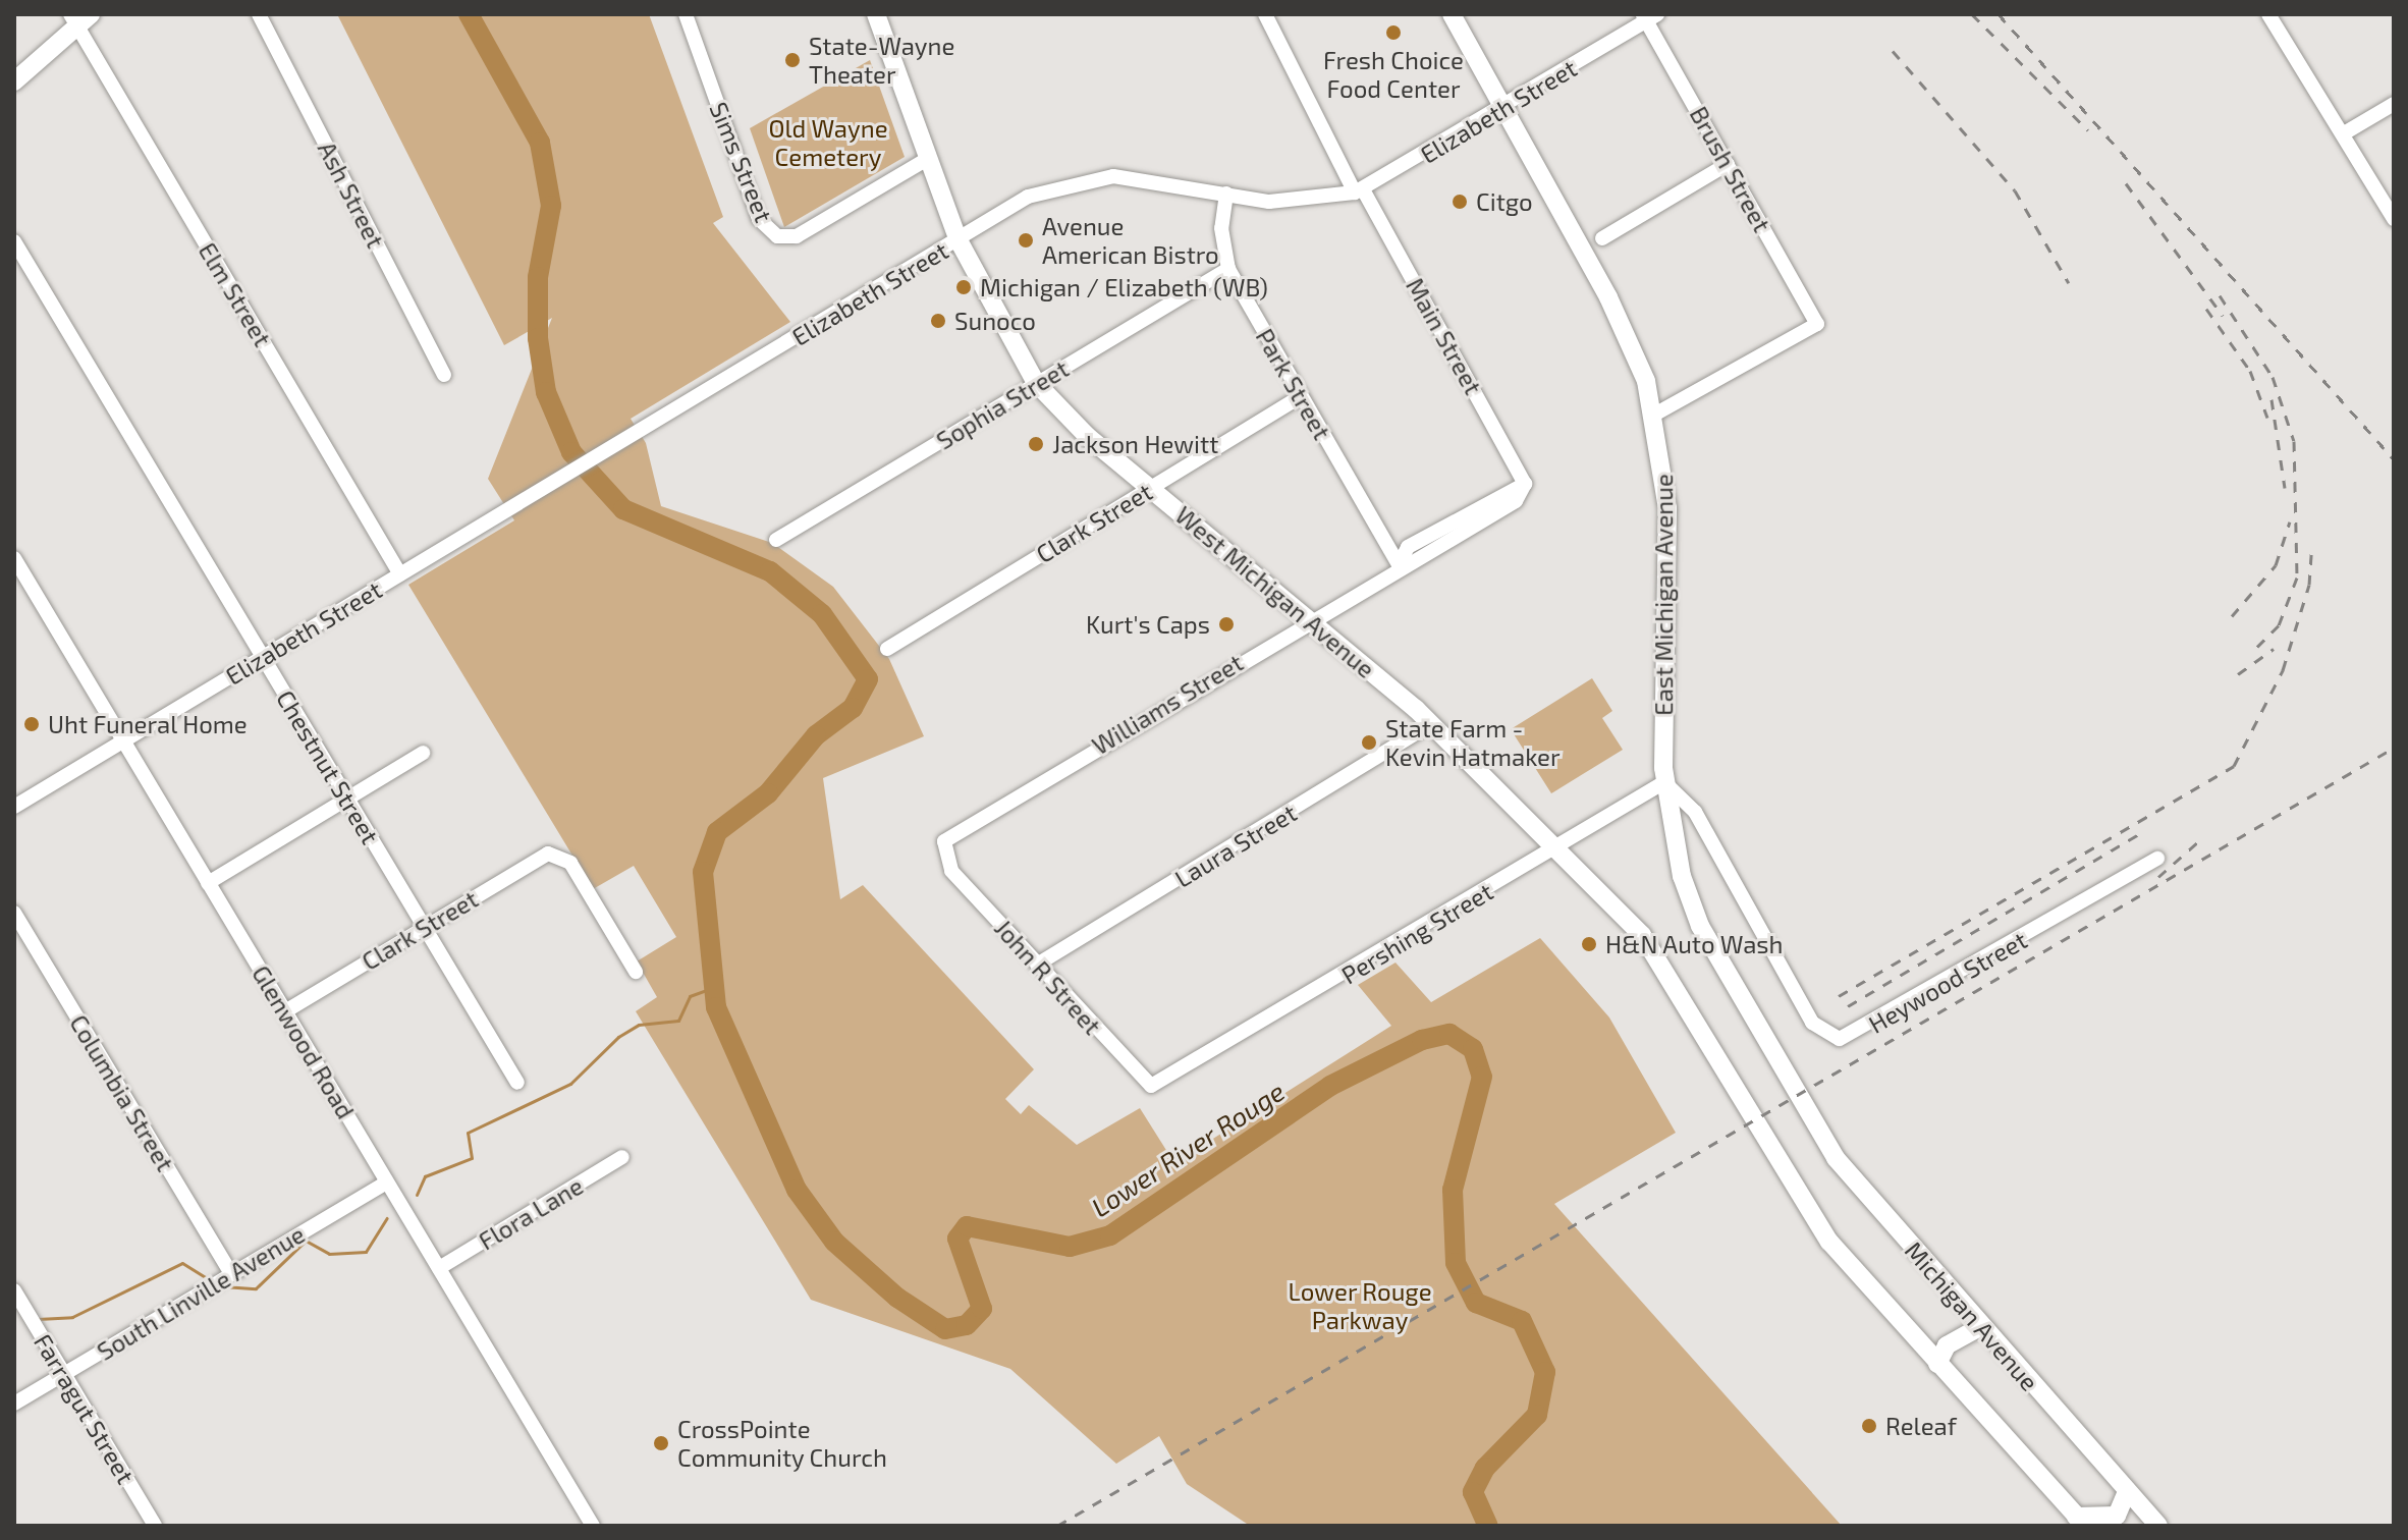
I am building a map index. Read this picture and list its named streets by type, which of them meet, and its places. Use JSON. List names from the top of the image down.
{
  "streets": {
    "main road": ["West Michigan Avenue", "East Michigan Avenue", "Michigan Avenue"],
    "street": [
      "Elizabeth Street",
      "Sims Street",
      "Brush Street",
      "Ash Street",
      "Elm Street",
      "Main Street",
      "Park Street",
      "Sophia Street",
      "Clark Street",
      "Williams Street",
      "Chestnut Street",
      "Laura Street",
      "Pershing Street",
      "John R Street",
      "Heywood Street",
      "Glenwood Road",
      "Columbia Street",
      "Flora Lane",
      "South Linville Avenue",
      "Farragut Street"
    ]
  },
  "crossings": [
    ["Elizabeth Street", "Brush Street"],
    ["Elizabeth Street", "Elm Street"],
    ["Elizabeth Street", "Main Street"],
    ["Elizabeth Street", "Park Street"],
    ["Elizabeth Street", "West Michigan Avenue"],
    ["Elizabeth Street", "East Michigan Avenue"],
    ["Elizabeth Street", "Chestnut Street"],
    ["Elizabeth Street", "Glenwood Road"],
    ["Sims Street", "West Michigan Avenue"],
    ["Brush Street", "East Michigan Avenue"],
    ["Main Street", "Williams Street"],
    ["Park Street", "Sophia Street"],
    ["Park Street", "Clark Street"],
    ["Park Street", "Williams Street"],
    ["Sophia Street", "West Michigan Avenue"],
    ["Clark Street", "West Michigan Avenue"],
    ["Clark Street", "Chestnut Street"],
    ["Clark Street", "Glenwood Road"],
    ["West Michigan Avenue", "Williams Street"],
    ["West Michigan Avenue", "Laura Street"],
    ["West Michigan Avenue", "Pershing Street"],
    ["East Michigan Avenue", "Pershing Street"],
    ["East Michigan Avenue", "Heywood Street"],
    ["East Michigan Avenue", "Michigan Avenue"],
    ["Williams Street", "John R Street"],
    ["Laura Street", "John R Street"],
    ["Pershing Street", "John R Street"],
    ["Pershing Street", "Heywood Street"],
    ["Glenwood Road", "Flora Lane"],
    ["Glenwood Road", "South Linville Avenue"],
    ["Columbia Street", "South Linville Avenue"],
    ["South Linville Avenue", "Farragut Street"]
  ],
  "water": ["Lower River Rouge"],
  "parks": ["Old Wayne Cemetery", "Lower Rouge Parkway"],
  "places": [
    "Fresh Choice Food Center",
    "State-Wayne Theater",
    "Citgo",
    "Avenue American Bistro",
    "Michigan / Elizabeth (WB)",
    "Sunoco",
    "Jackson Hewitt",
    "Kurt's Caps",
    "Uht Funeral Home",
    "State Farm - Kevin Hatmaker",
    "H&N Auto Wash",
    "Releaf",
    "CrossPointe Community Church"
  ]
}
